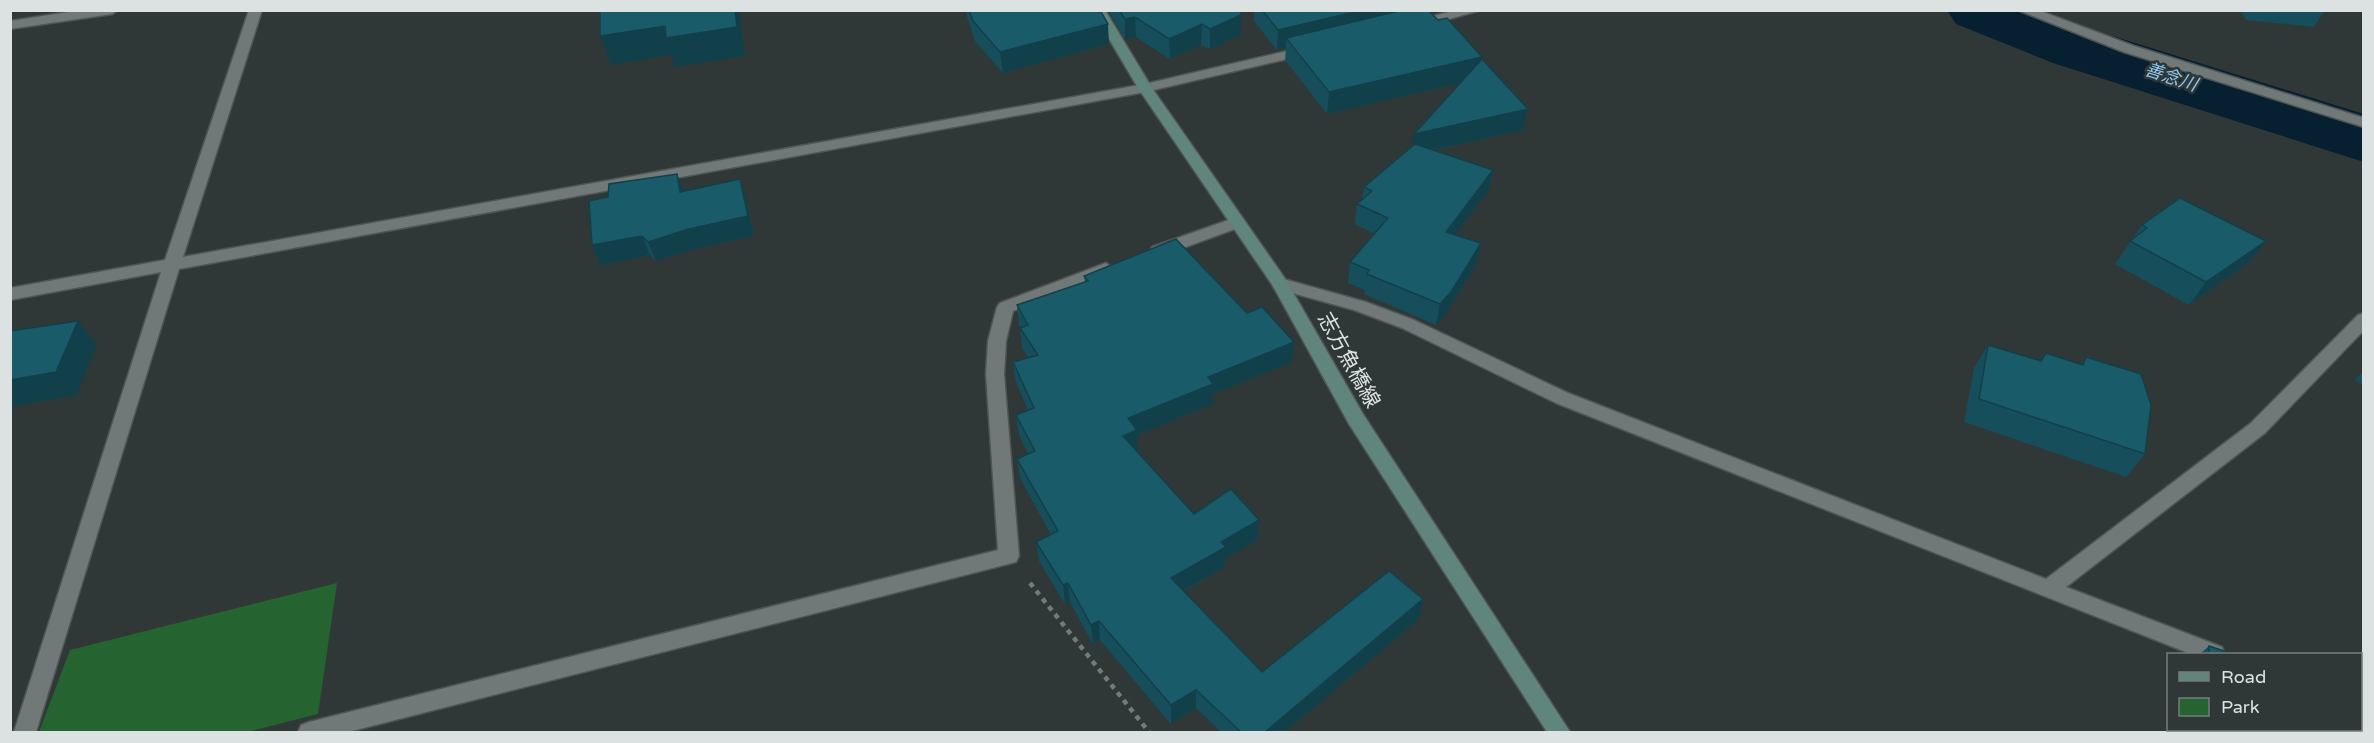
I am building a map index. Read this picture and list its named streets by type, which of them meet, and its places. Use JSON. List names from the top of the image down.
{
  "streets": {
    "main road": ["志方魚橋線"]
  },
  "water": ["善念川"],
  "legend": ["Road", "Park"]
}
